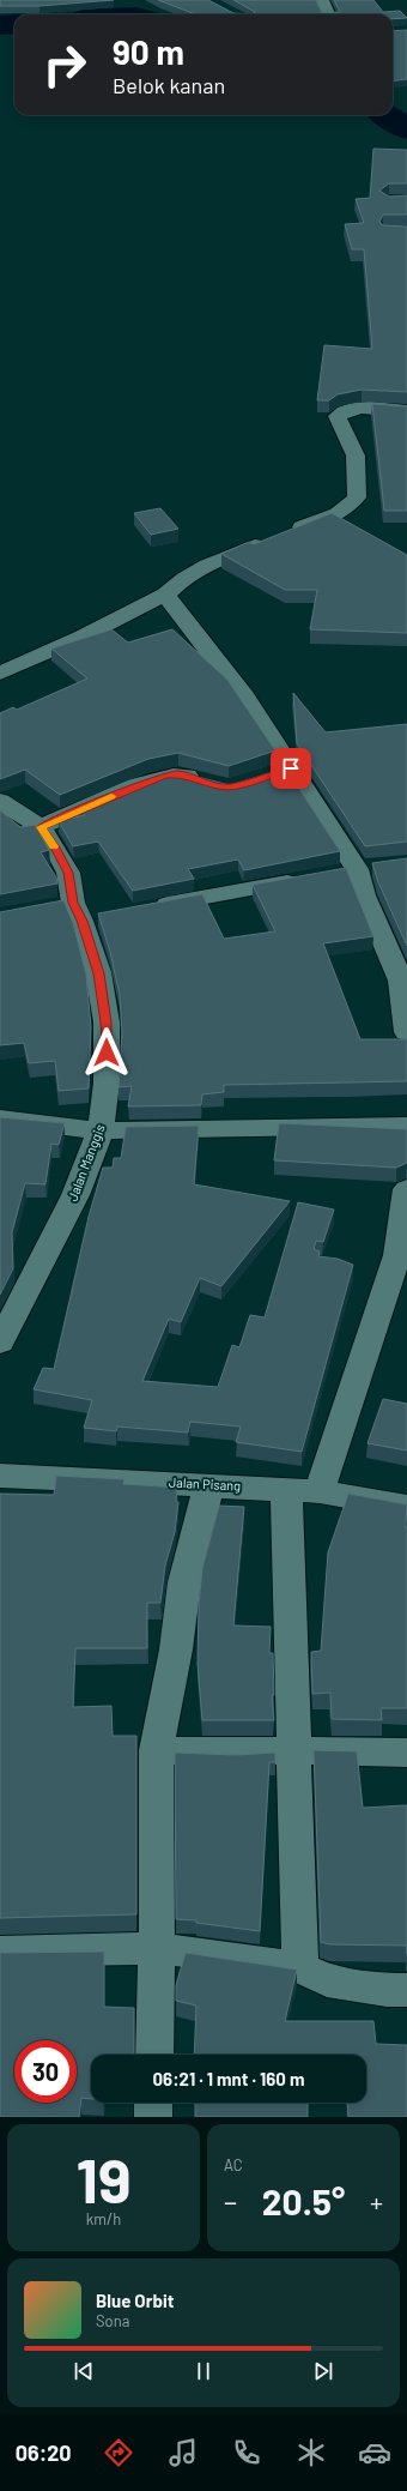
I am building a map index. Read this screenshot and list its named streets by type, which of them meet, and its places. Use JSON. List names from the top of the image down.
{
  "streets": {
    "street": ["Jalan Manggis", "Jalan Pisang"]
  },
  "page": {
    "turn": ["90 m", "Belok kanan"],
    "limit": "30",
    "trip": "06:21 · 1 mnt · 160 m",
    "tile": [
      ["19", "km/h"],
      "AC"
    ],
    "heat": ["−", "20.5°", "+"],
    "song": ["Blue Orbit", "Sona"],
    "tabs": "06:20"
  }
}
